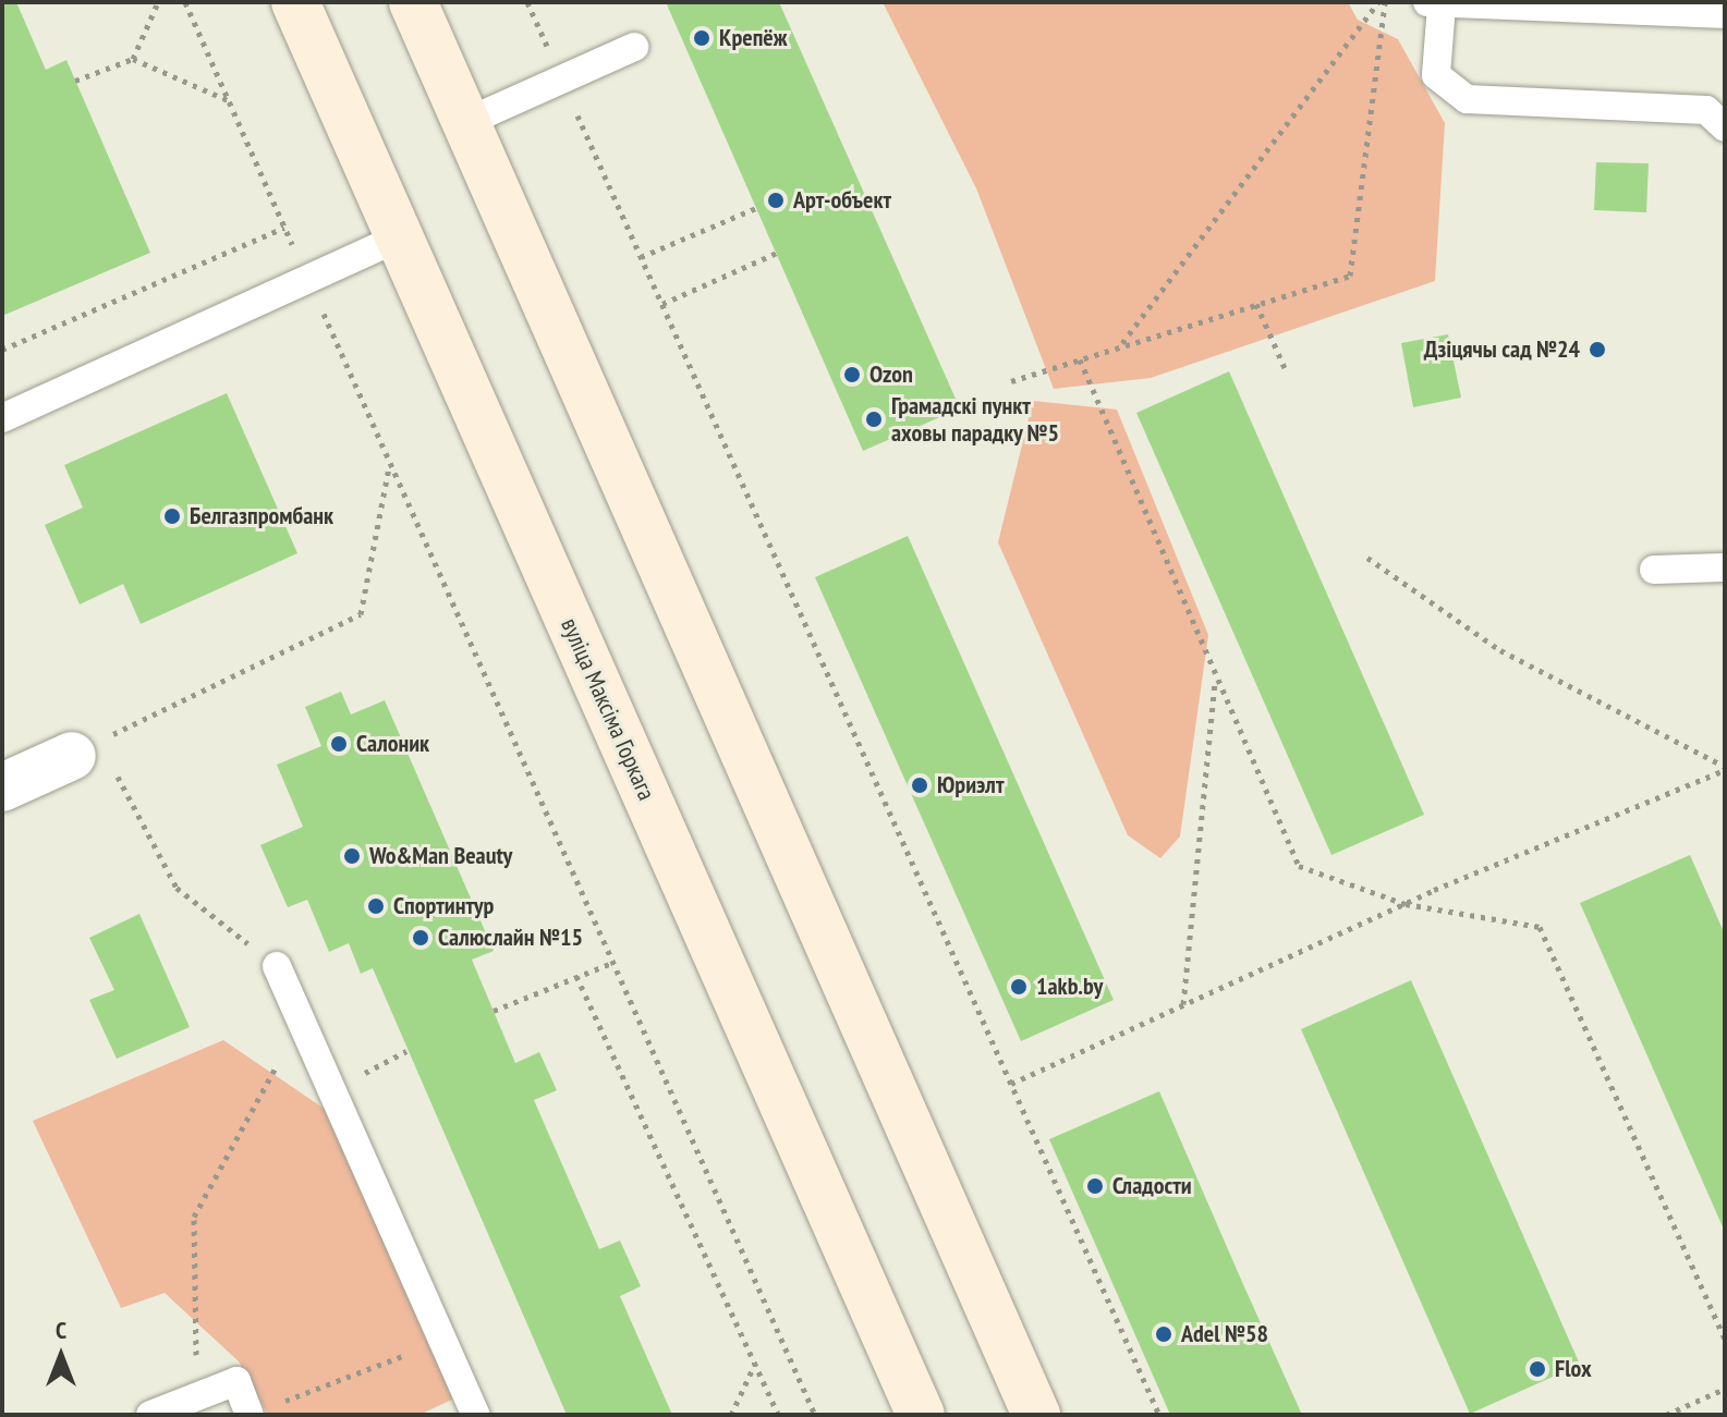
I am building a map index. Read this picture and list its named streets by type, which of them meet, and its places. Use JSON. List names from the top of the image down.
{
  "streets": {
    "main road": ["вуліца Максіма Горкага"]
  },
  "places": [
    "Крепёж",
    "Арт-объект",
    "Дзіцячы сад №24",
    "Ozon",
    "Грамадскі пункт аховы парадку №5",
    "Белгазпромбанк",
    "Салоник",
    "Юриэлт",
    "Wo&Man Beauty",
    "Спортинтур",
    "Салюслайн №15",
    "1akb.by",
    "Сладости",
    "Adel №58",
    "Flox"
  ],
  "north": "top"
}
